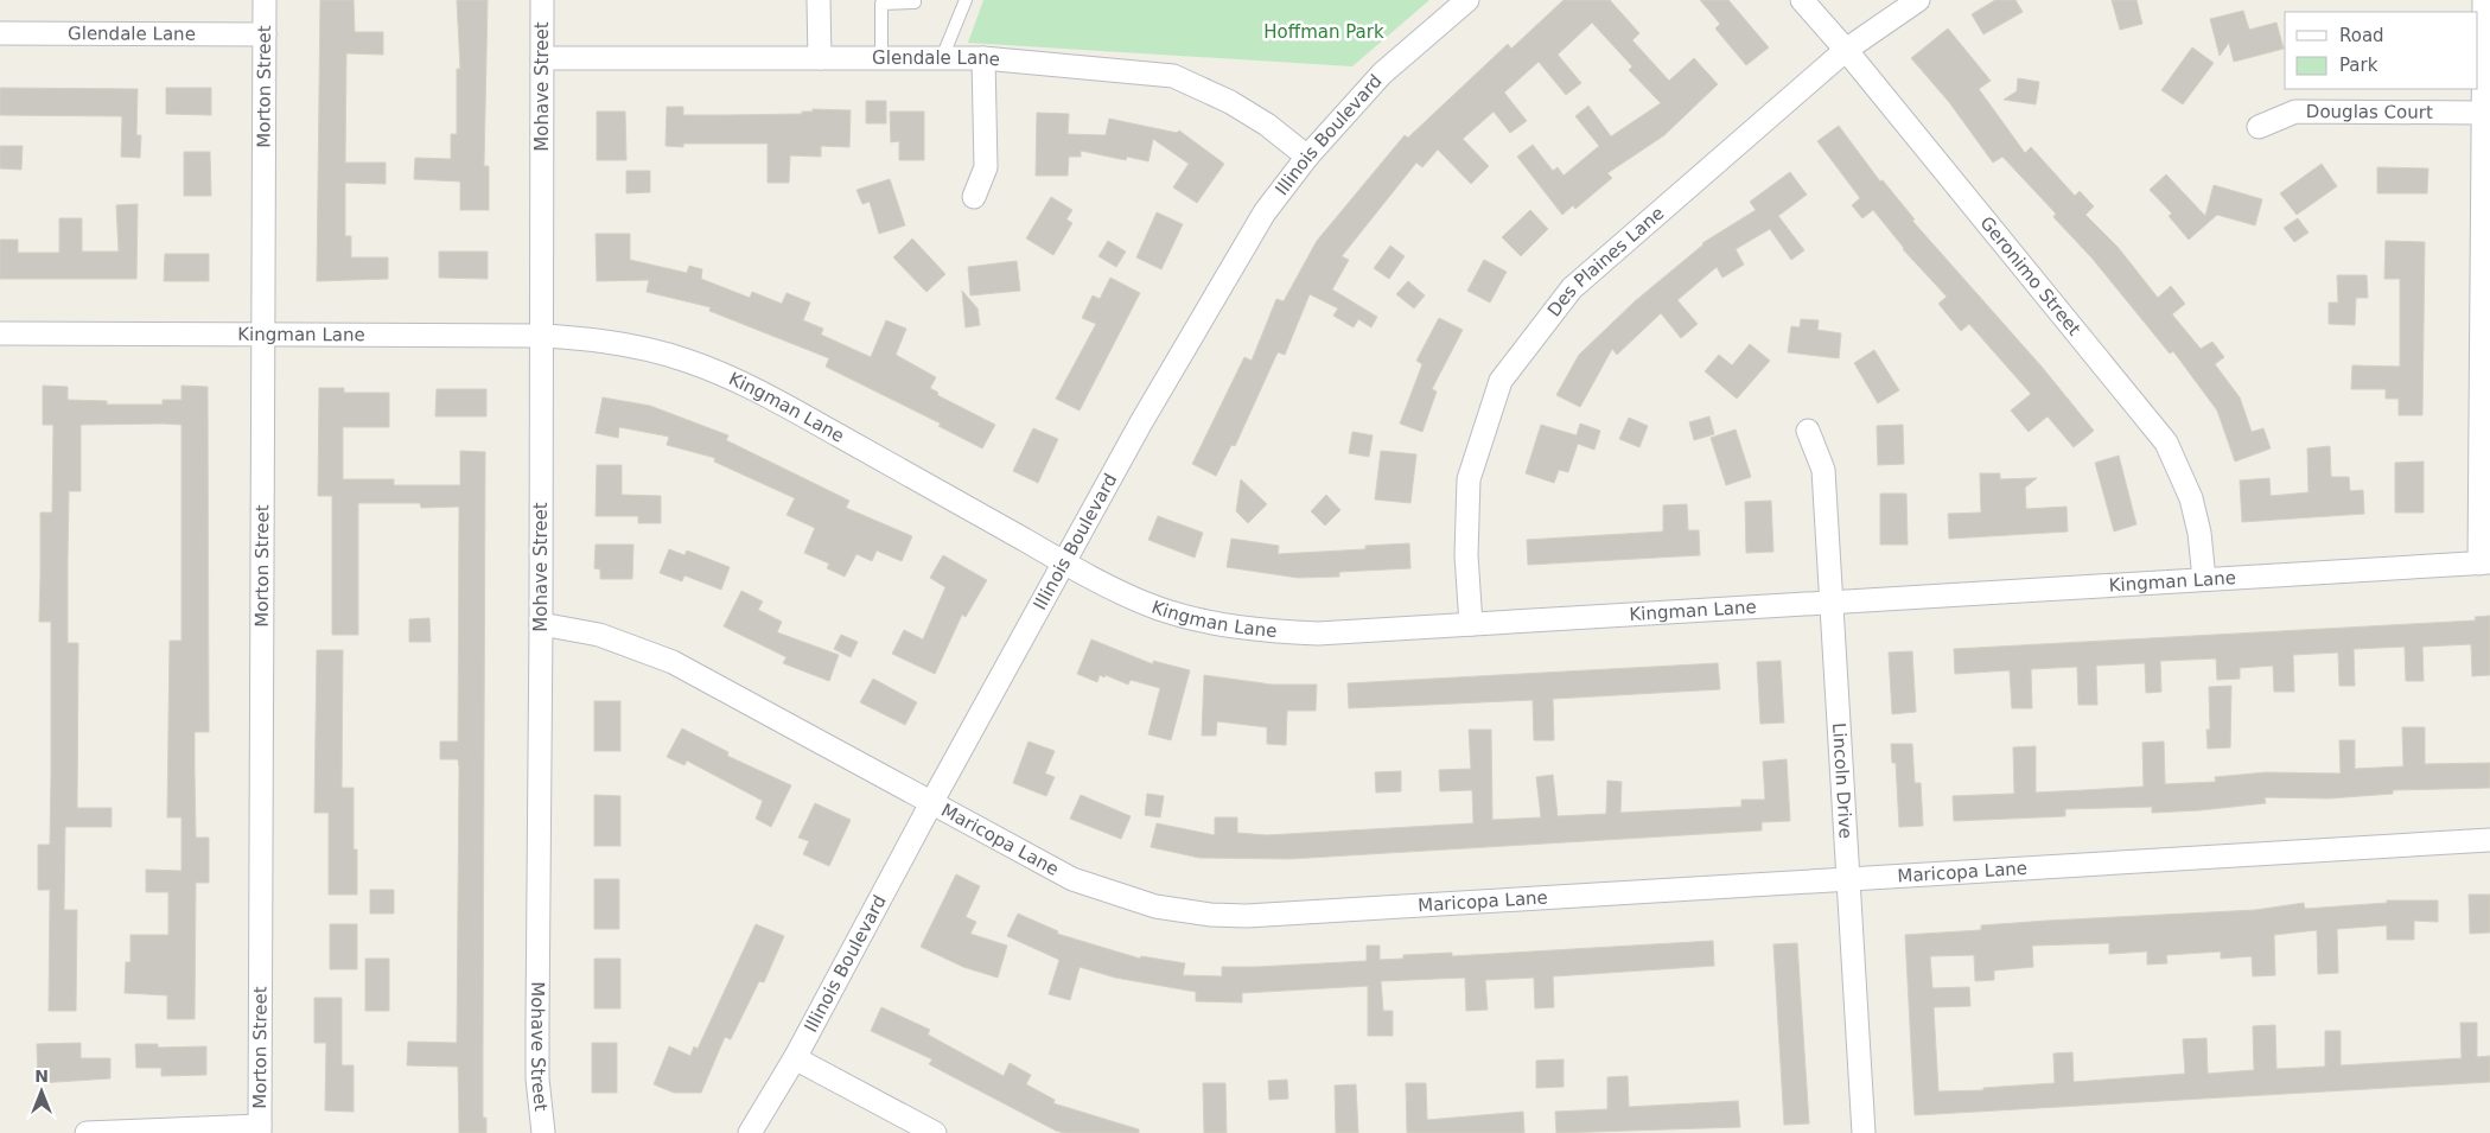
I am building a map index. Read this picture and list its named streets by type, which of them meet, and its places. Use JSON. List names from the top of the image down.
{
  "streets": {
    "street": [
      "Glendale Lane",
      "Morton Street",
      "Mohave Street",
      "Douglas Court",
      "Illinois Boulevard",
      "Des Plaines Lane",
      "Geronimo Street",
      "Kingman Lane",
      "Lincoln Drive",
      "Maricopa Lane"
    ]
  },
  "crossings": [
    ["Glendale Lane", "Morton Street"],
    ["Glendale Lane", "Mohave Street"],
    ["Glendale Lane", "Illinois Boulevard"],
    ["Morton Street", "Kingman Lane"],
    ["Mohave Street", "Kingman Lane"],
    ["Mohave Street", "Maricopa Lane"],
    ["Illinois Boulevard", "Kingman Lane"],
    ["Illinois Boulevard", "Maricopa Lane"],
    ["Des Plaines Lane", "Geronimo Street"],
    ["Des Plaines Lane", "Kingman Lane"],
    ["Geronimo Street", "Kingman Lane"],
    ["Kingman Lane", "Lincoln Drive"],
    ["Lincoln Drive", "Maricopa Lane"]
  ],
  "parks": ["Hoffman Park"],
  "legend": ["Road", "Park"],
  "north": "top"
}
